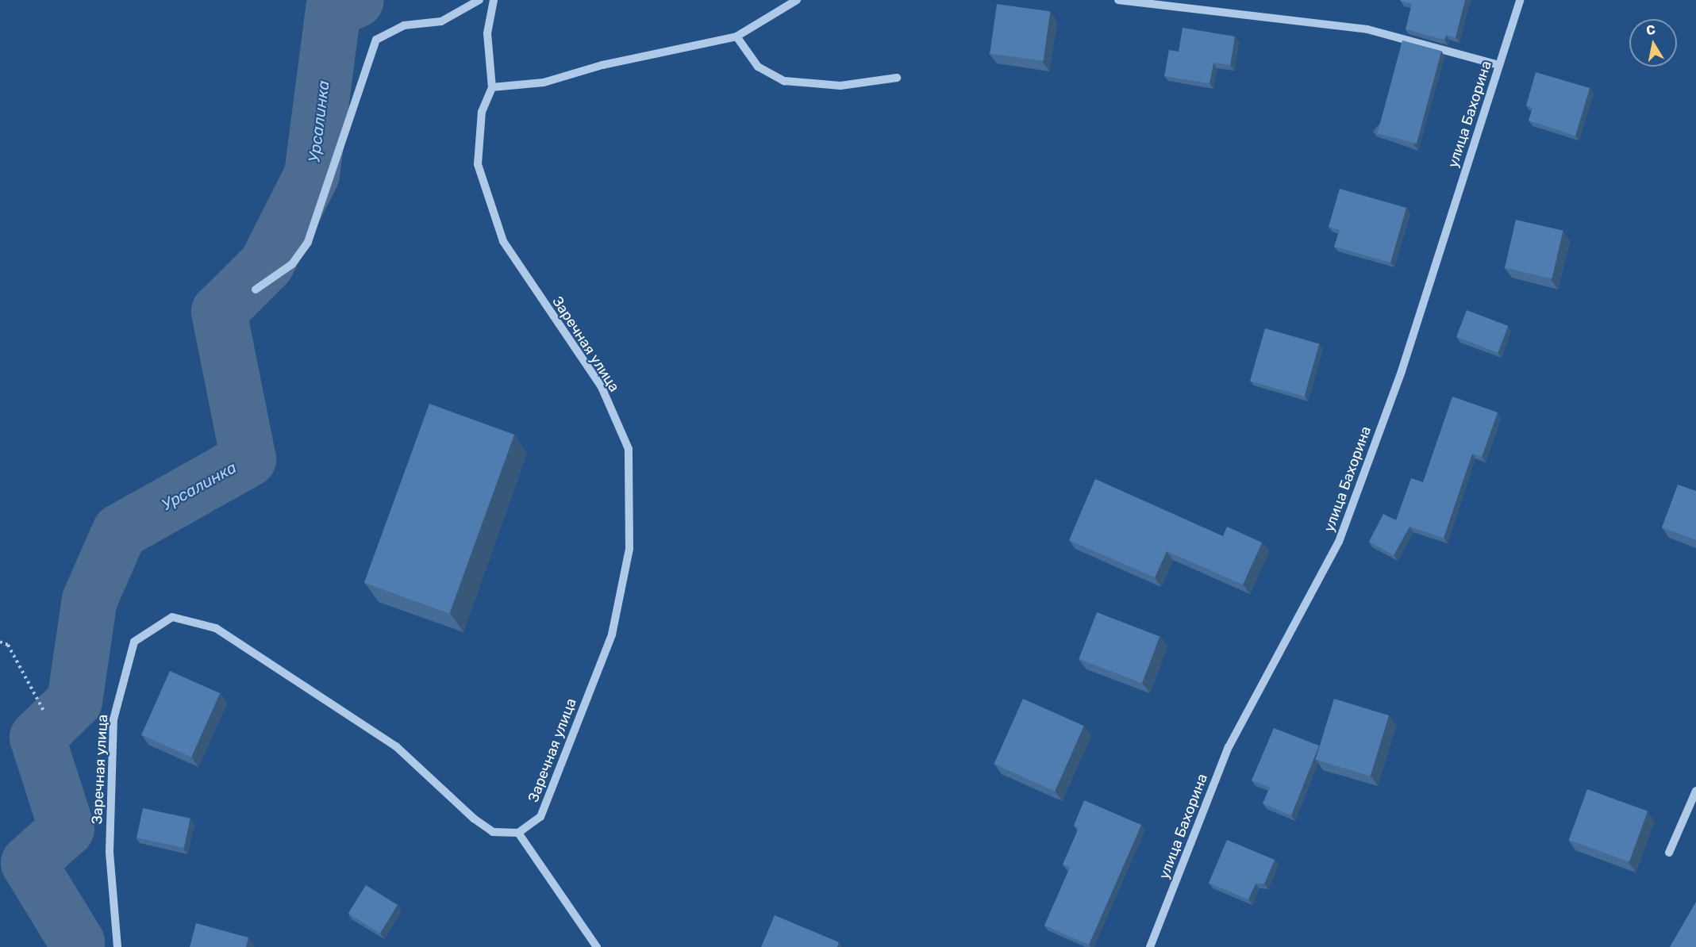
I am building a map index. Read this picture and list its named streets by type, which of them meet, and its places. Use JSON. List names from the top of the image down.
{
  "streets": {
    "street": ["улица Бахорина", "Заречная улица"]
  },
  "water": ["Урсалинка"],
  "north": "top"
}
